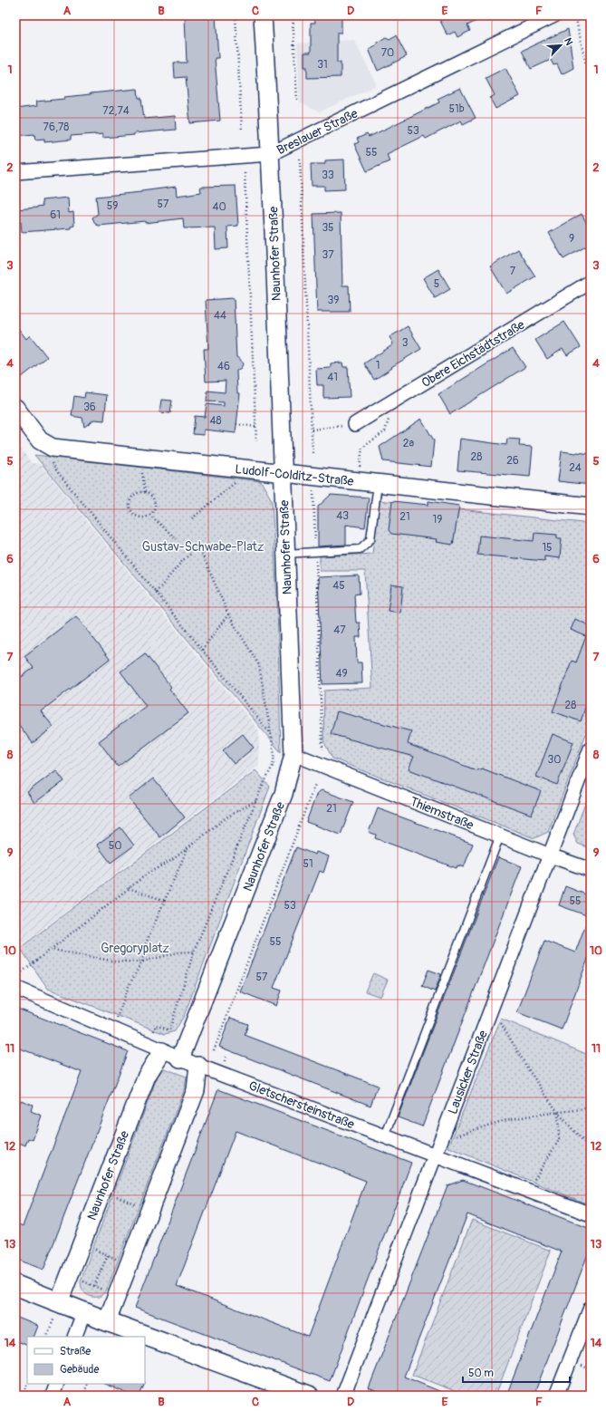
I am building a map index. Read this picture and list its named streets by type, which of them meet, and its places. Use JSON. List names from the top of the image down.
{
  "streets": {
    "street": [
      "Breslauer Straße",
      "Naunhofer Straße",
      "Obere Eichstädtstraße",
      "Ludolf-Colditz-Straße",
      "Thiemstraße",
      "Lausicker Straße",
      "Gletschersteinstraße"
    ]
  },
  "crossings": [
    ["Breslauer Straße", "Naunhofer Straße"],
    ["Naunhofer Straße", "Ludolf-Colditz-Straße"],
    ["Naunhofer Straße", "Thiemstraße"],
    ["Naunhofer Straße", "Gletschersteinstraße"],
    ["Thiemstraße", "Lausicker Straße"],
    ["Lausicker Straße", "Gletschersteinstraße"]
  ],
  "parks": ["Gustav-Schwabe-Platz", "Gregoryplatz"],
  "house_numbers": [
    "70",
    "31",
    "51b",
    "72,74",
    "76,78",
    "53",
    "55",
    "33",
    "57",
    "59",
    "40",
    "61",
    "35",
    "9",
    "37",
    "7",
    "5",
    "39",
    "44",
    "3",
    "1",
    "46",
    "41",
    "36",
    "48",
    "2a",
    "28",
    "26",
    "24",
    "43",
    "21",
    "19",
    "15",
    "45",
    "47",
    "49",
    "28",
    "30",
    "21",
    "50",
    "51",
    "55",
    "53",
    "55",
    "57"
  ],
  "legend": ["Straße", "Gebäude"],
  "scale_bar": "50 m",
  "north": "top right",
  "grid": {
    "columns": [
      "A",
      "B",
      "C",
      "D",
      "E",
      "F"
    ],
    "rows": [
      "1",
      "2",
      "3",
      "4",
      "5",
      "6",
      "7",
      "8",
      "9",
      "10",
      "11",
      "12",
      "13",
      "14"
    ]
  }
}
